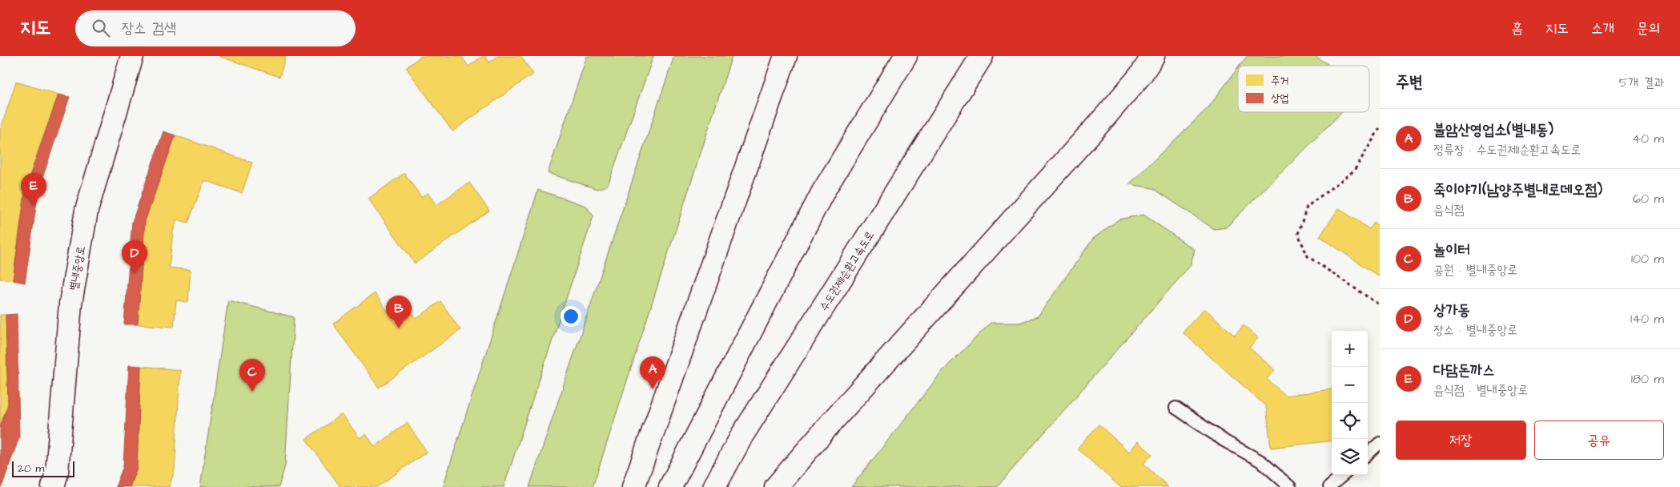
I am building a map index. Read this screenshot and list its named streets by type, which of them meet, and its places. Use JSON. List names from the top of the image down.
{
  "streets": {
    "main road": ["별내중앙로", "수도권제1순환고속도로"]
  },
  "legend": ["주거", "상업"],
  "scale_bar": "20 m",
  "page": {
    "header": "지도",
    "search": "장소 검색",
    "nav": [
      "홈",
      "지도",
      "소개",
      "문의"
    ],
    "heading": ["주변", "5개 결과"],
    "list": [
      {
        "mark": "A",
        "name": "불암산영업소(별내동)",
        "note": "정류장 · 수도권제1순환고속도로",
        "value": "40 m"
      },
      {
        "mark": "B",
        "name": "죽이야기(남양주별내로데오점)",
        "note": "음식점",
        "value": "60 m"
      },
      {
        "mark": "C",
        "name": "놀이터",
        "note": "공원 · 별내중앙로",
        "value": "100 m"
      },
      {
        "mark": "D",
        "name": "상가동",
        "note": "장소 · 별내중앙로",
        "value": "140 m"
      },
      {
        "mark": "E",
        "name": "다담돈까스",
        "note": "음식점 · 별내중앙로",
        "value": "180 m"
      }
    ],
    "pins": [
      "E",
      "D",
      "B",
      "A",
      "C"
    ],
    "map_buttons": ["+", "−"],
    "buttons": ["저장", "공유"],
    "scale": "20 m"
  }
}
